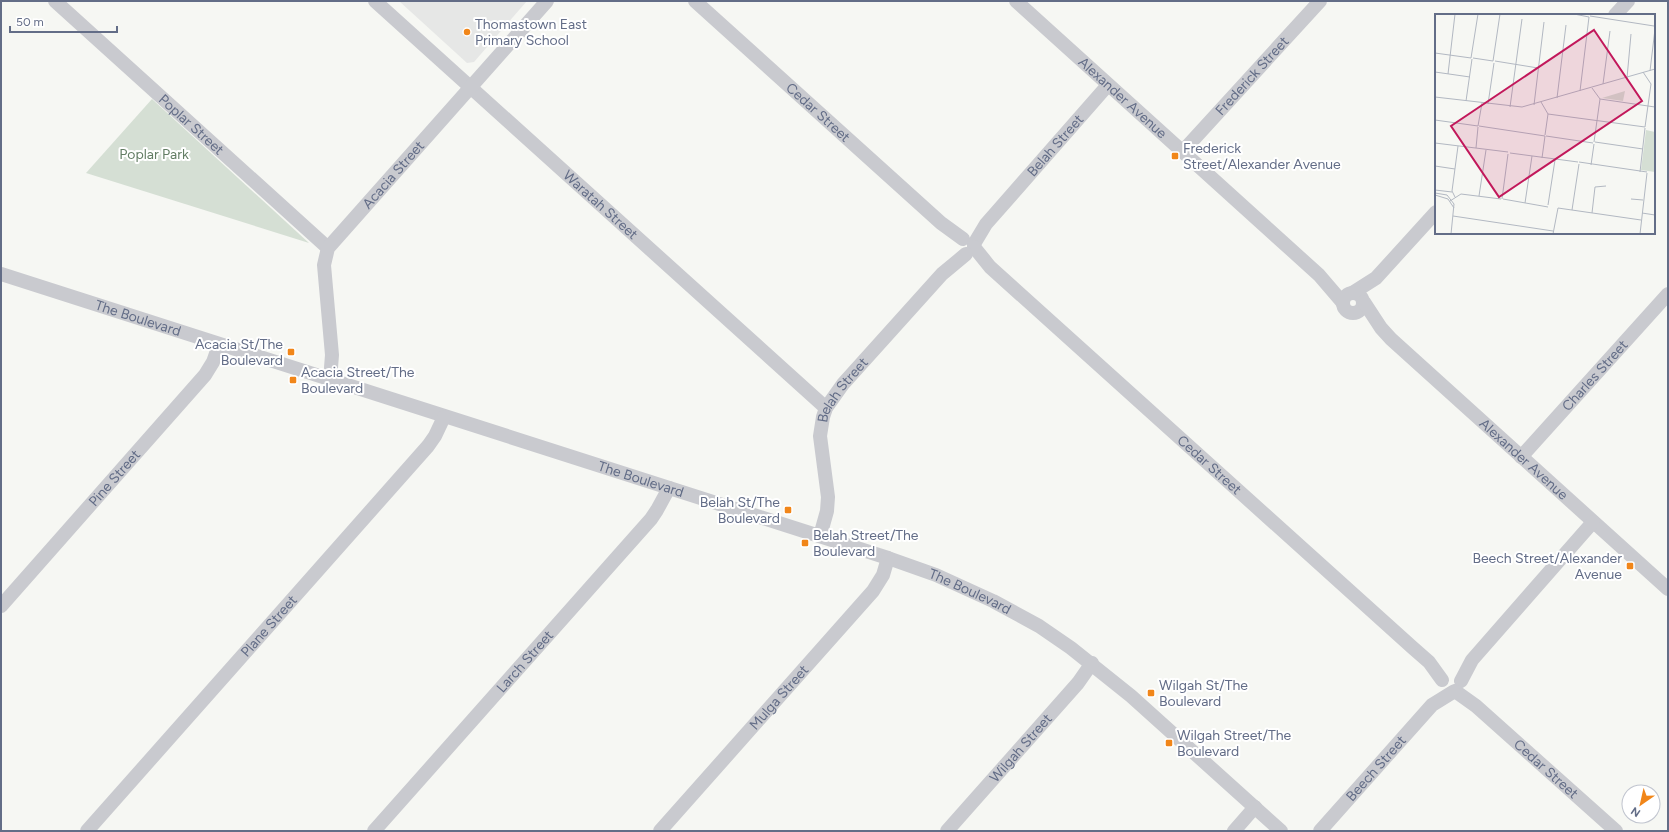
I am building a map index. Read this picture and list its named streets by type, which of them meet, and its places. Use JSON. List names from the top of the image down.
{
  "streets": {
    "street": [
      "Frederick Street",
      "Alexander Avenue",
      "Cedar Street",
      "Poplar Street",
      "Belah Street",
      "Acacia Street",
      "Waratah Street",
      "The Boulevard",
      "Charles Street",
      "Pine Street",
      "Plane Street",
      "Larch Street",
      "Mulga Street",
      "Wilgah Street",
      "Beech Street"
    ]
  },
  "crossings": [
    ["Frederick Street", "Alexander Avenue"],
    ["Alexander Avenue", "Belah Street"],
    ["Alexander Avenue", "Charles Street"],
    ["Alexander Avenue", "Beech Street"],
    ["Cedar Street", "Belah Street"],
    ["Cedar Street", "Beech Street"],
    ["Poplar Street", "Acacia Street"],
    ["Belah Street", "Waratah Street"],
    ["Belah Street", "The Boulevard"],
    ["Acacia Street", "Waratah Street"],
    ["The Boulevard", "Pine Street"],
    ["The Boulevard", "Plane Street"],
    ["The Boulevard", "Larch Street"],
    ["The Boulevard", "Mulga Street"],
    ["The Boulevard", "Wilgah Street"]
  ],
  "parks": ["Poplar Park"],
  "places": {
    "other": ["Thomastown East Primary School"],
    "transit": [
      "Frederick Street/Alexander Avenue",
      "Acacia St/The Boulevard",
      "Acacia Street/The Boulevard",
      "Belah St/The Boulevard",
      "Belah Street/The Boulevard",
      "Beech Street/Alexander Avenue",
      "Wilgah St/The Boulevard",
      "Wilgah Street/The Boulevard"
    ]
  },
  "scale_bar": "50 m",
  "north": "bottom left"
}
